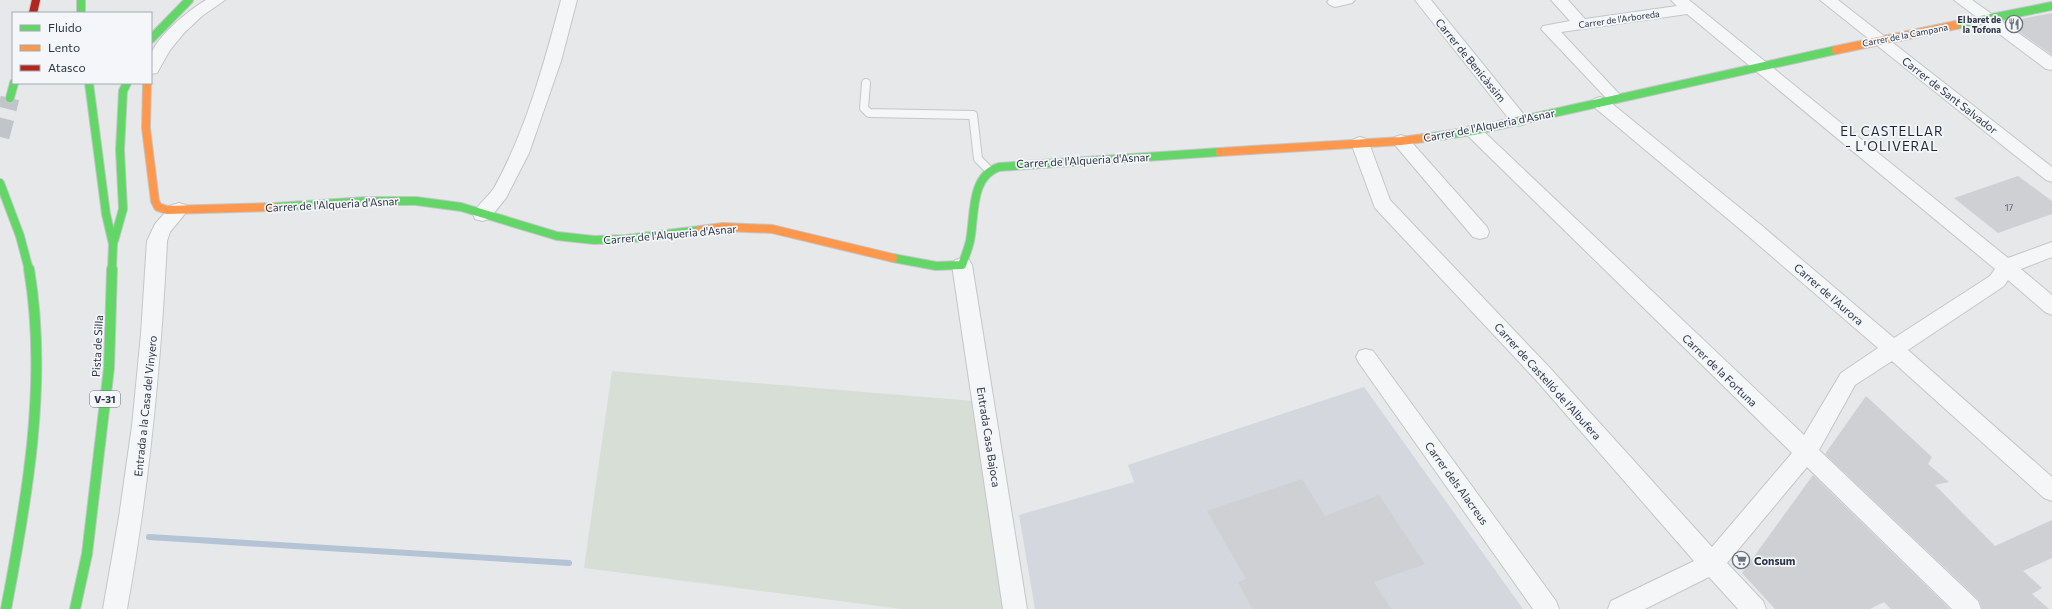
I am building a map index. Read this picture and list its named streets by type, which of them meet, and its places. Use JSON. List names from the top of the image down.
{
  "streets": {
    "main road": [
      "Carrer de la Campana",
      "Carrer de l'Alqueria d'Asnar",
      "Pista de Silla",
      "V-31"
    ],
    "street": [
      "Carrer de l'Arboreda",
      "Carrer de Benicàssim",
      "Carrer de Sant Salvador",
      "Carrer de l'Aurora",
      "Carrer de la Fortuna",
      "Carrer de Castelló de l'Albufera",
      "Entrada a la Casa del Vinyero",
      "Entrada Casa Bajoca",
      "Carrer dels Alacreus"
    ]
  },
  "crossings": [
    ["Carrer de l'Arboreda", "Carrer de l'Aurora"],
    ["Carrer de la Campana", "Carrer de Sant Salvador"],
    ["Carrer de la Campana", "Carrer de l'Alqueria d'Asnar"],
    ["Carrer de Benicàssim", "Carrer de l'Alqueria d'Asnar"],
    ["Carrer de l'Alqueria d'Asnar", "Carrer de l'Aurora"],
    ["Carrer de l'Alqueria d'Asnar", "Carrer de la Fortuna"],
    ["Carrer de l'Alqueria d'Asnar", "Carrer de Castelló de l'Albufera"],
    ["Carrer de l'Alqueria d'Asnar", "Entrada a la Casa del Vinyero"],
    ["Carrer de l'Alqueria d'Asnar", "Entrada Casa Bajoca"]
  ],
  "districts": ["EL CASTELLAR - L'OLIVERAL"],
  "places": {
    "restaurant": ["El baret de la Tofona"],
    "supermarket": ["Consum"]
  },
  "house_numbers": ["17"],
  "legend": ["Fluido", "Lento", "Atasco"]
}
